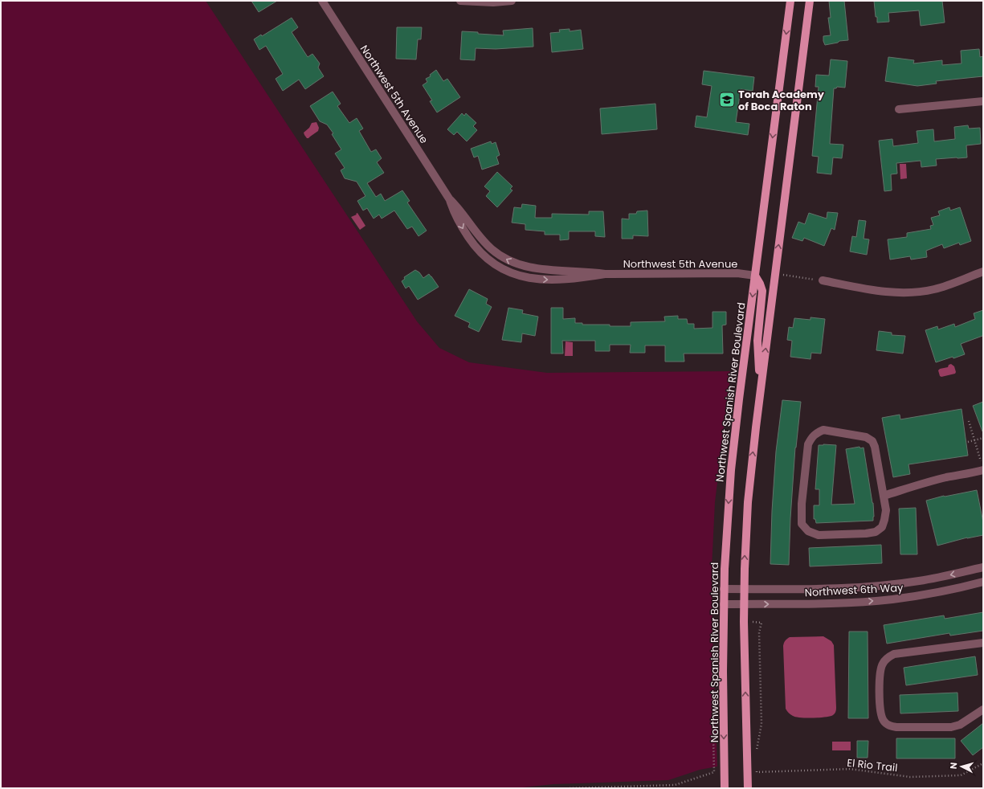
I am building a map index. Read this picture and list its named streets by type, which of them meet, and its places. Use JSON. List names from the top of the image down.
{
  "streets": {
    "main road": ["Northwest Spanish River Boulevard"],
    "street": ["Northwest 5th Avenue", "Northwest 6th Way"],
    "path": ["El Rio Trail"]
  },
  "crossings": [
    ["Northwest 5th Avenue", "Northwest Spanish River Boulevard"],
    ["Northwest Spanish River Boulevard", "Northwest 6th Way"]
  ],
  "places": {
    "school or university": ["Torah Academy of Boca Raton"]
  },
  "north": "left"
}
